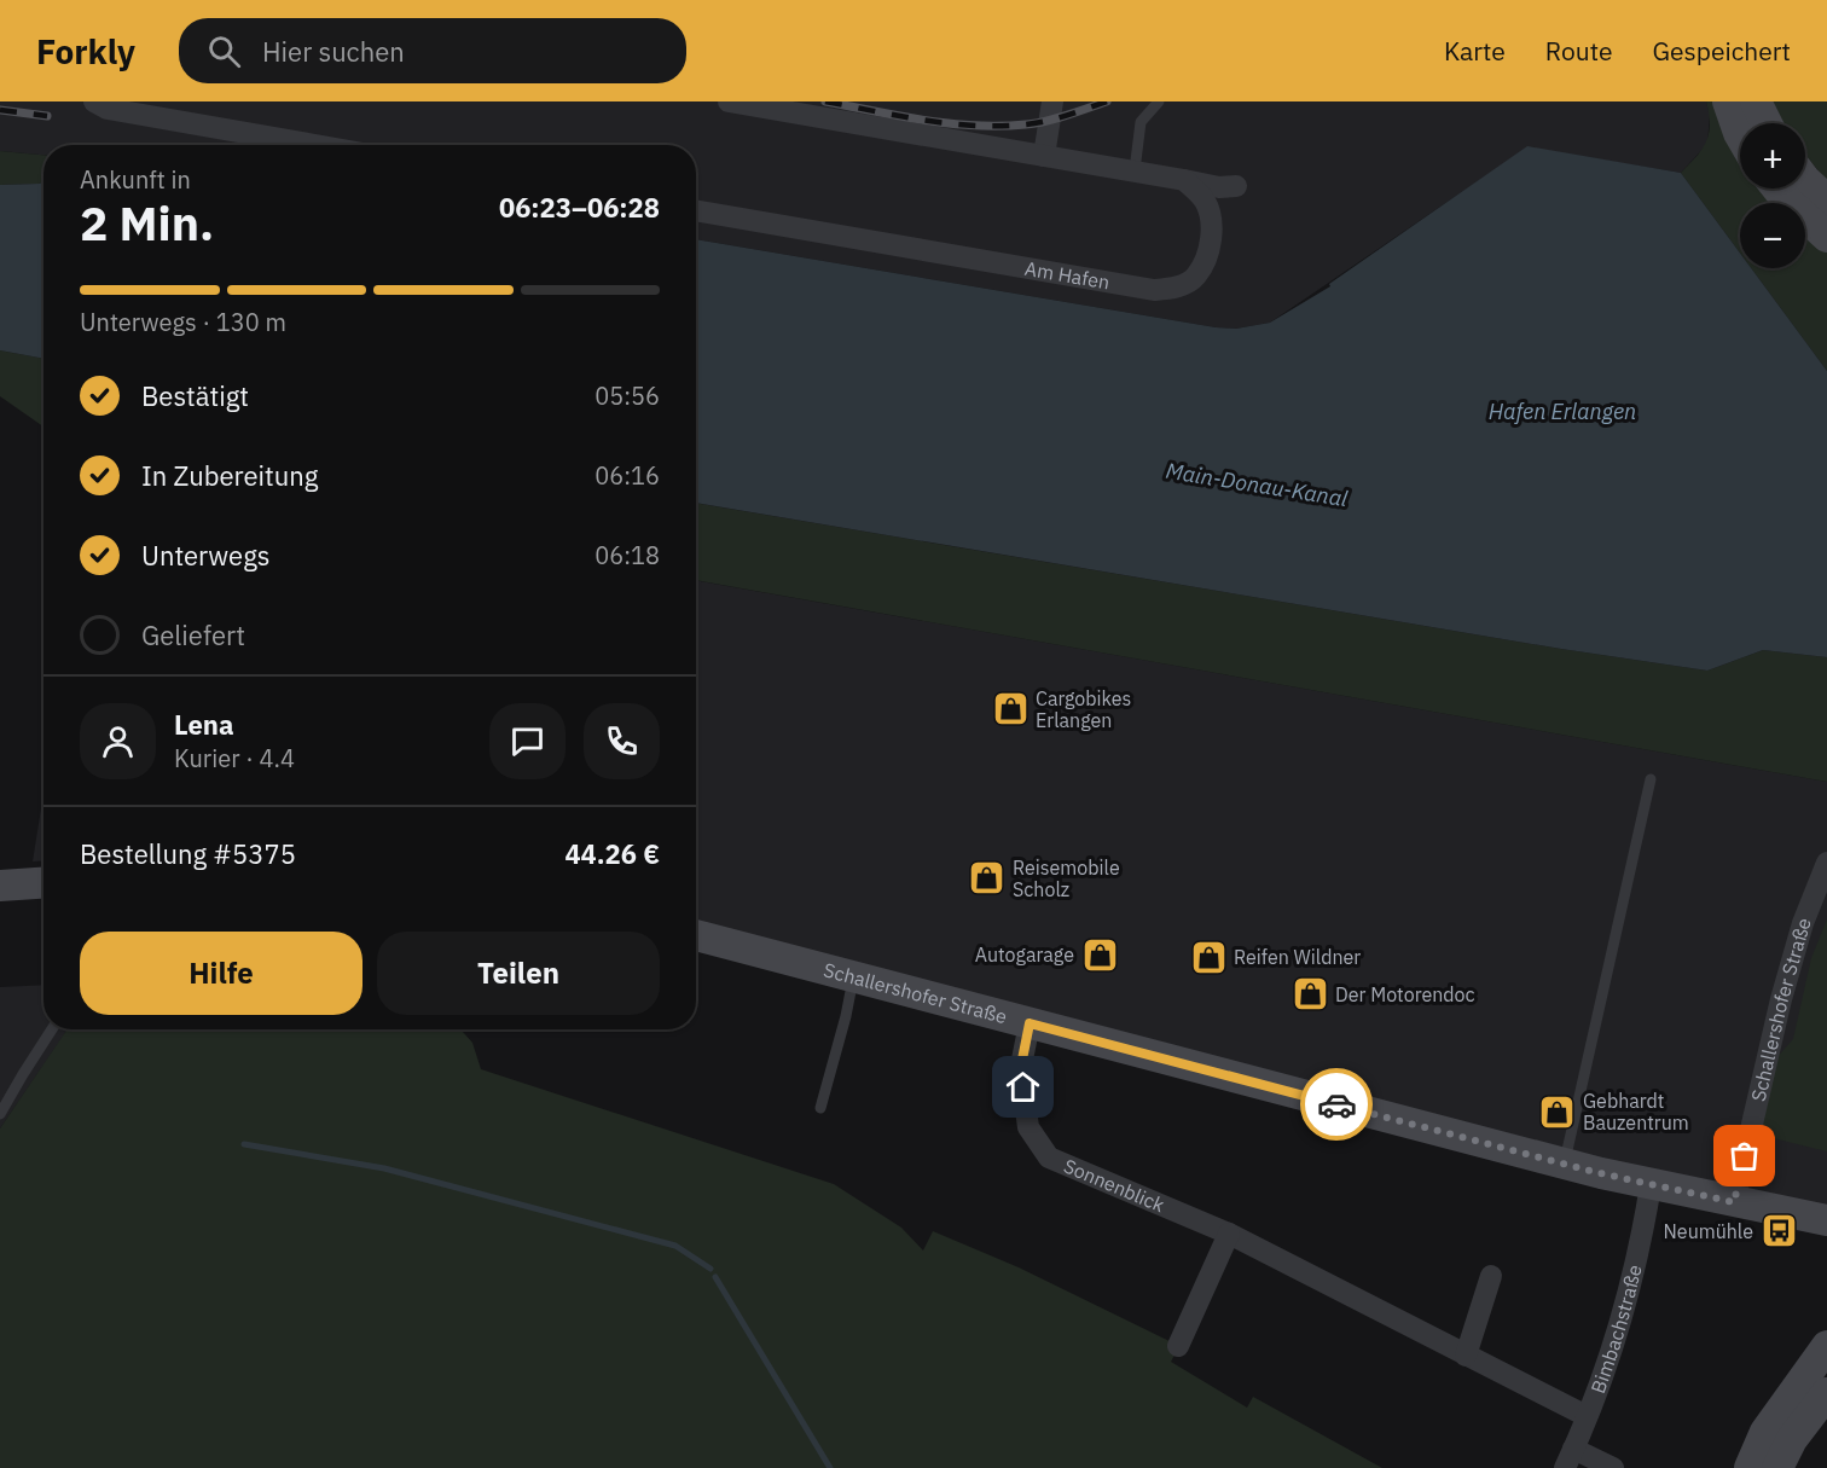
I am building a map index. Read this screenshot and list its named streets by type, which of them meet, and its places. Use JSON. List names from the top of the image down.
{
  "streets": {
    "street": [
      "Am Hafen",
      "Schallershofer Straße",
      "Sonnenblick",
      "Bimbachstraße"
    ]
  },
  "crossings": [
    ["Schallershofer Straße", "Sonnenblick"],
    ["Schallershofer Straße", "Bimbachstraße"],
    ["Sonnenblick", "Bimbachstraße"]
  ],
  "water": ["Hafen Erlangen", "Main-Donau-Kanal"],
  "places": {
    "shop": [
      "Cargobikes Erlangen",
      "Reisemobile Scholz",
      "Autogarage",
      "Reifen Wildner",
      "Der Motorendoc",
      "Gebhardt Bauzentrum"
    ],
    "bus stop": ["Neumühle"]
  },
  "page": {
    "header": "Forkly",
    "search": "Hier suchen",
    "nav": ["Karte", "Route", "Gespeichert"],
    "map_buttons": ["+", "−"],
    "heading": ["2 Min.", "Ankunft in", "06:23–06:28"],
    "panel": [
      "Lena",
      "Kurier · 4.4",
      "Bestellung #5375",
      "44.26 €"
    ],
    "bar": "Unterwegs · 130 m",
    "list": [
      ["Bestätigt", "05:56"],
      ["In Zubereitung", "06:16"],
      ["Unterwegs", "06:18"],
      "Geliefert"
    ],
    "buttons": ["Hilfe", "Teilen"]
  }
}
